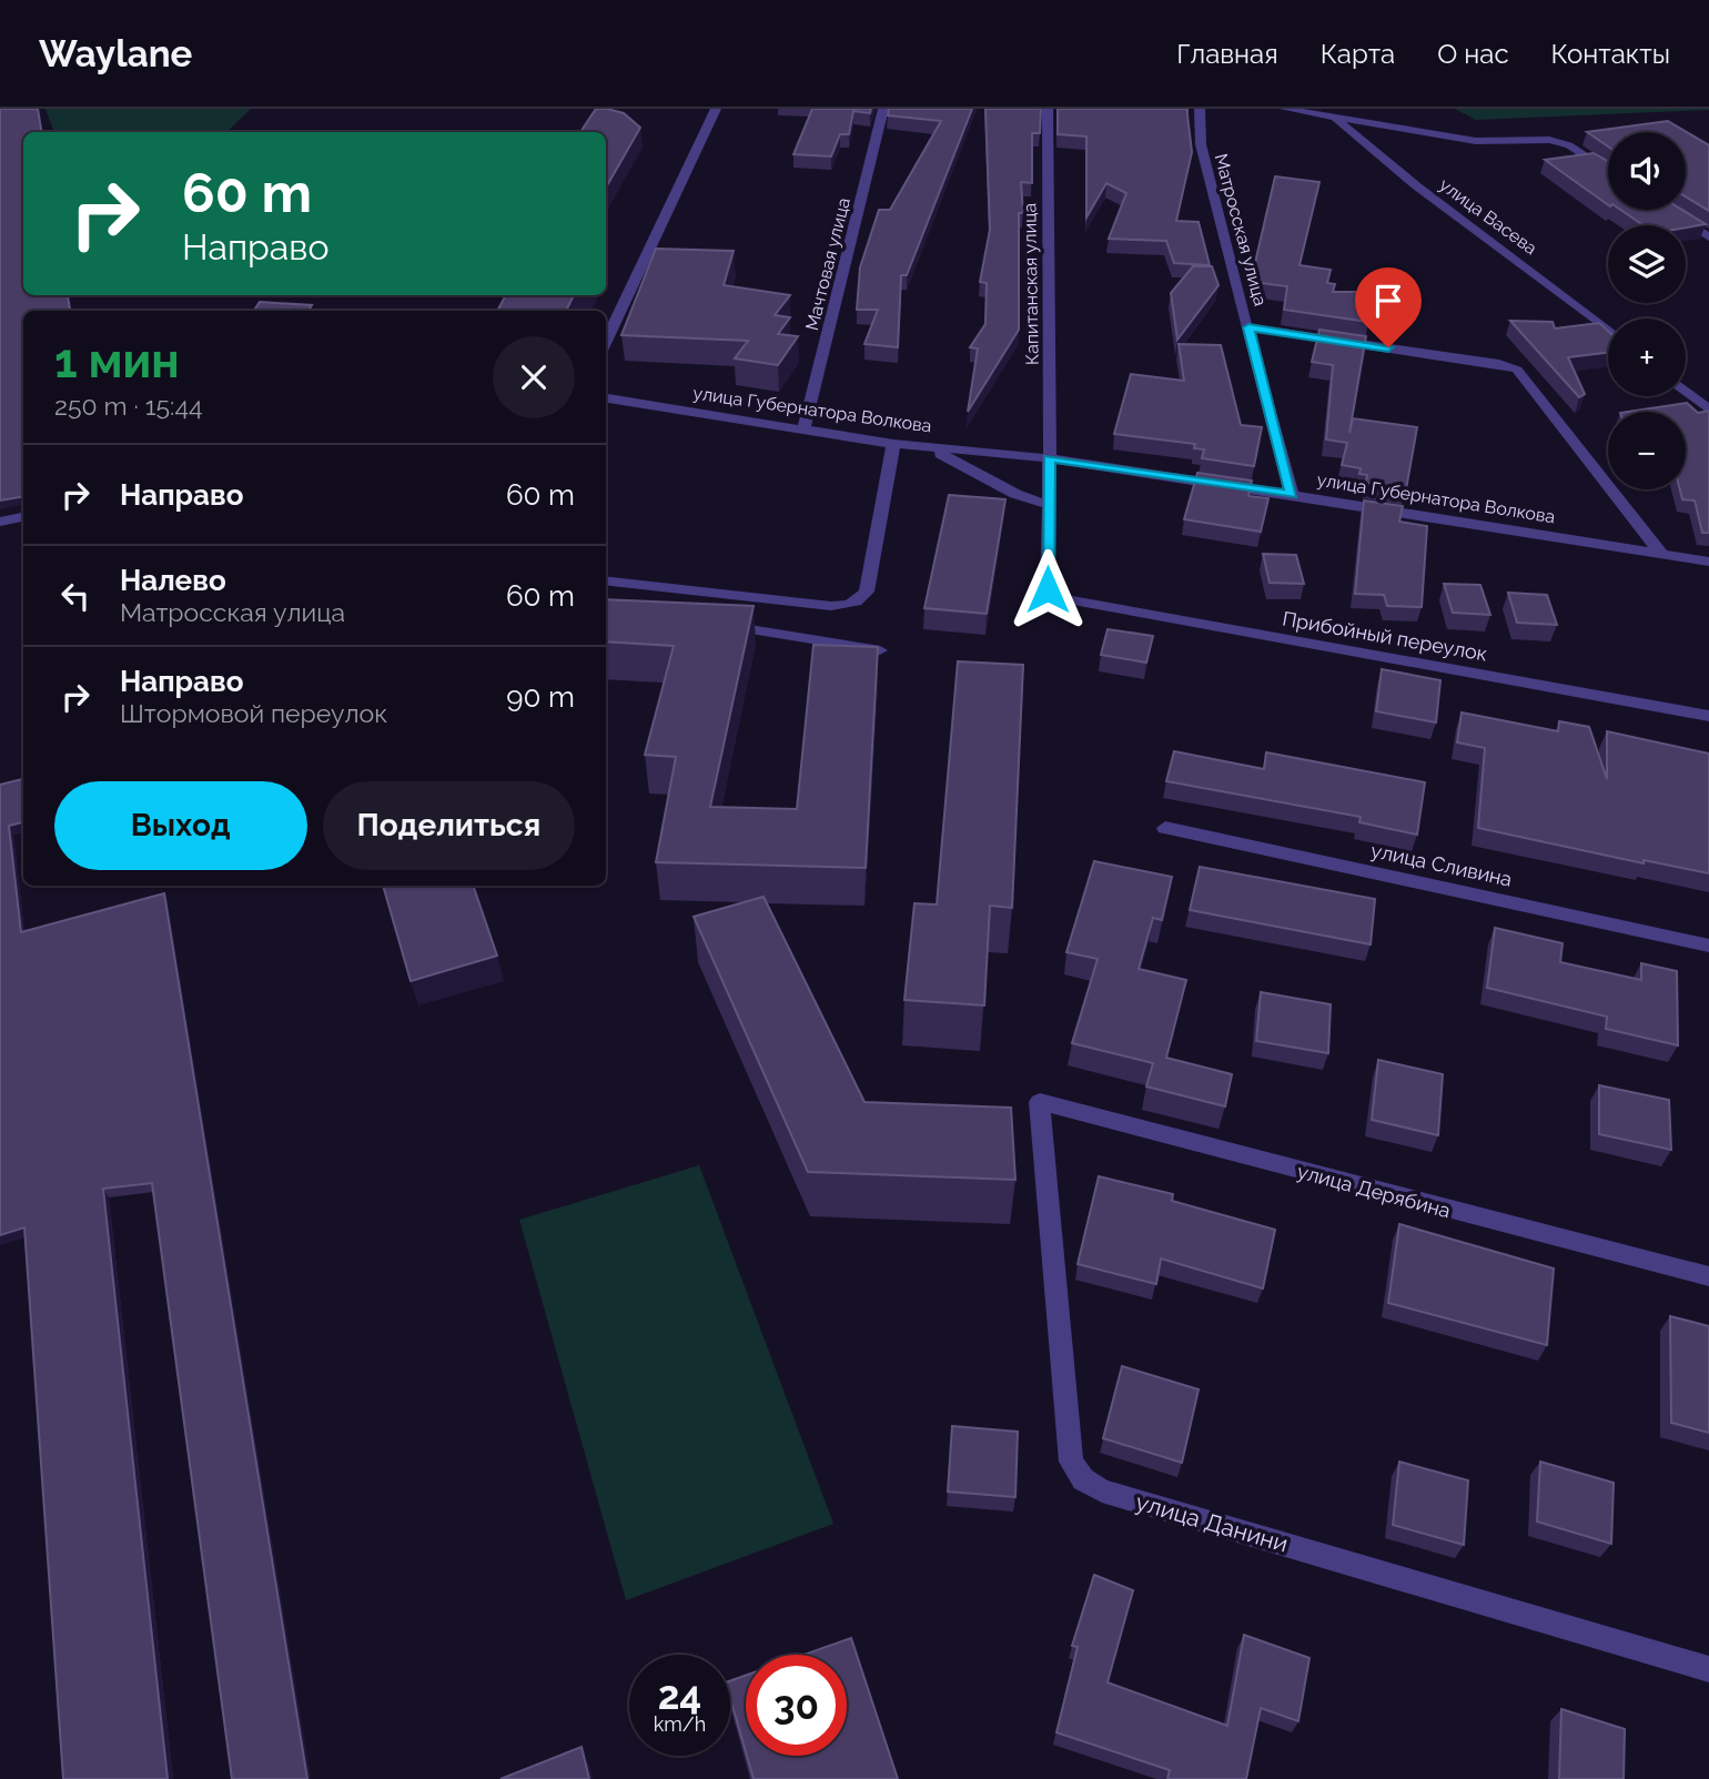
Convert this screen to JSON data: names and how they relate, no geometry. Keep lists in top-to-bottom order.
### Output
{
  "streets": {
    "street": [
      "улица Васева",
      "Матросская улица",
      "Мачтовая улица",
      "Капитанская улица",
      "улица Губернатора Волкова",
      "Прибойный переулок",
      "улица Сливина",
      "улица Дерябина",
      "улица Данини"
    ]
  },
  "crossings": [
    ["Матросская улица", "улица Губернатора Волкова"],
    ["Мачтовая улица", "улица Губернатора Волкова"],
    ["Капитанская улица", "улица Губернатора Волкова"],
    ["Капитанская улица", "Прибойный переулок"],
    ["улица Дерябина", "улица Данини"]
  ],
  "page": {
    "header": "Waylane",
    "nav": [
      "Главная",
      "Карта",
      "О нас",
      "Контакты"
    ],
    "map_buttons": ["+", "−"],
    "turn": ["60 m", "Направо"],
    "heading": ["1 мин", "250 m · 15:44"],
    "list": [
      {
        "name": "Направо",
        "value": "60 m"
      },
      {
        "name": "Налево",
        "note": "Матросская улица",
        "value": "60 m"
      },
      {
        "name": "Направо",
        "note": "Штормовой переулок",
        "value": "90 m"
      }
    ],
    "buttons": ["Выход", "Поделиться"],
    "speed": "24 km/h",
    "limit": "30"
  }
}
